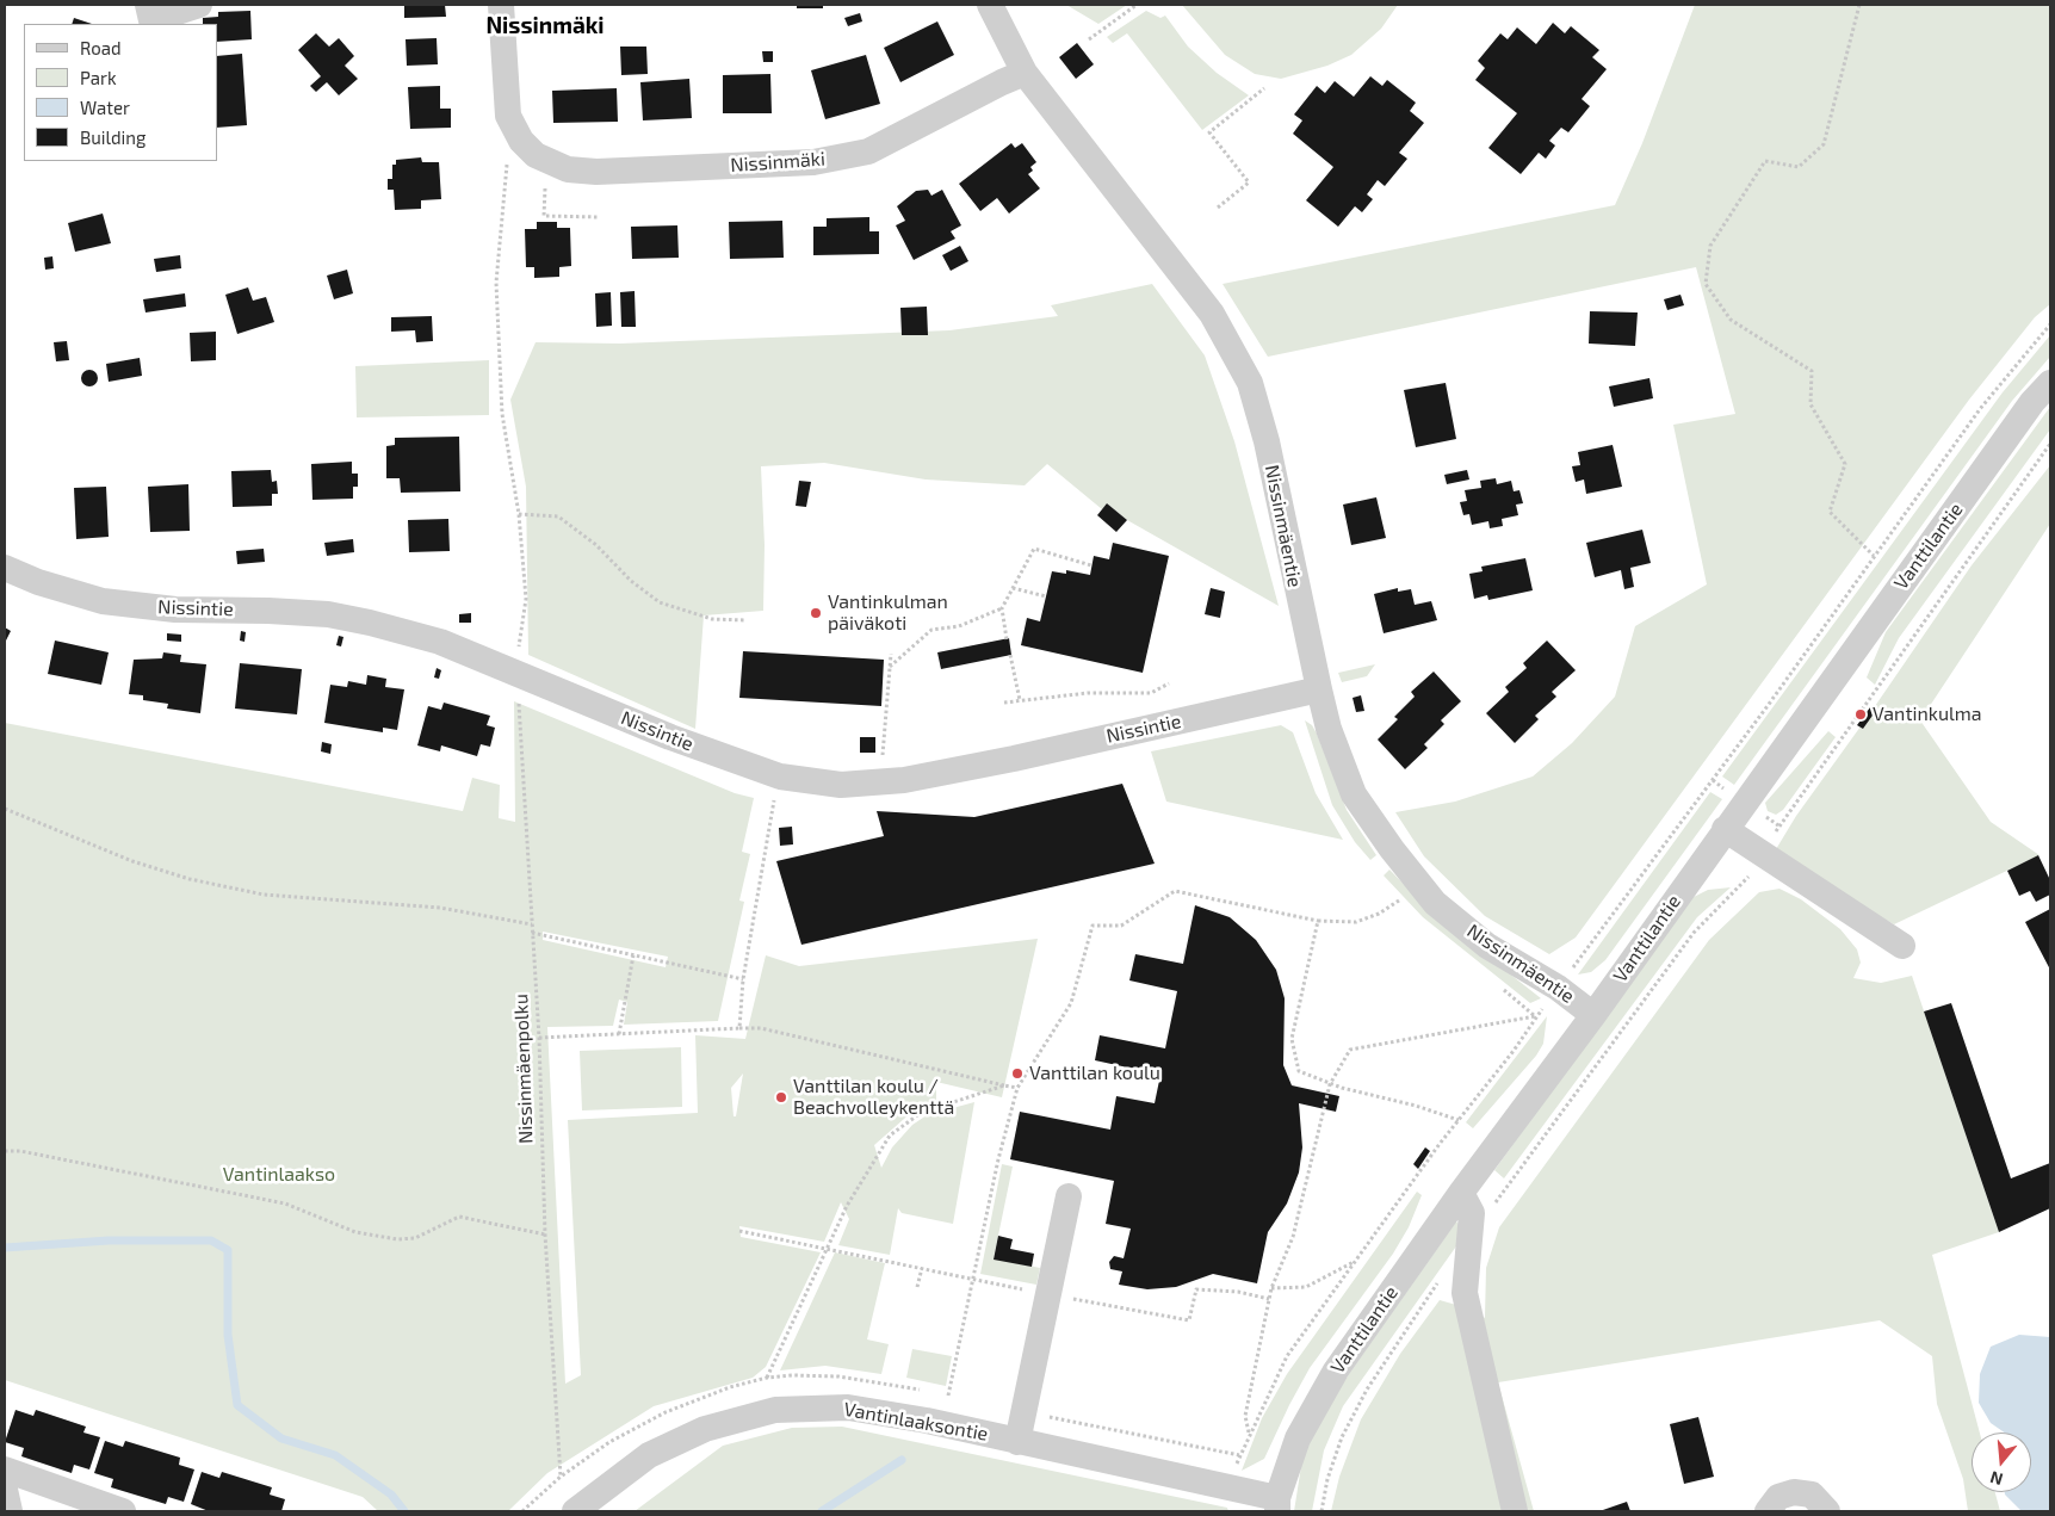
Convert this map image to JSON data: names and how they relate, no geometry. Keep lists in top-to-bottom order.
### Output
{
  "streets": {
    "street": [
      "Nissinmäki",
      "Nissinmäentie",
      "Vanttilantie",
      "Nissintie",
      "Vantinlaaksontie"
    ],
    "path": ["Nissinmäenpolku"]
  },
  "crossings": [
    ["Nissinmäki", "Nissinmäentie"],
    ["Nissinmäentie", "Vanttilantie"],
    ["Nissinmäentie", "Nissintie"],
    ["Vanttilantie", "Vantinlaaksontie"],
    ["Nissintie", "Nissinmäenpolku"]
  ],
  "districts": ["Nissinmäki"],
  "parks": ["Vantinlaakso"],
  "places": [
    "Vantinkulman päiväkoti",
    "Vantinkulma",
    "Vanttilan koulu",
    "Vanttilan koulu / Beachvolleykenttä"
  ],
  "legend": [
    "Road",
    "Park",
    "Water",
    "Building"
  ],
  "north": "bottom"
}
